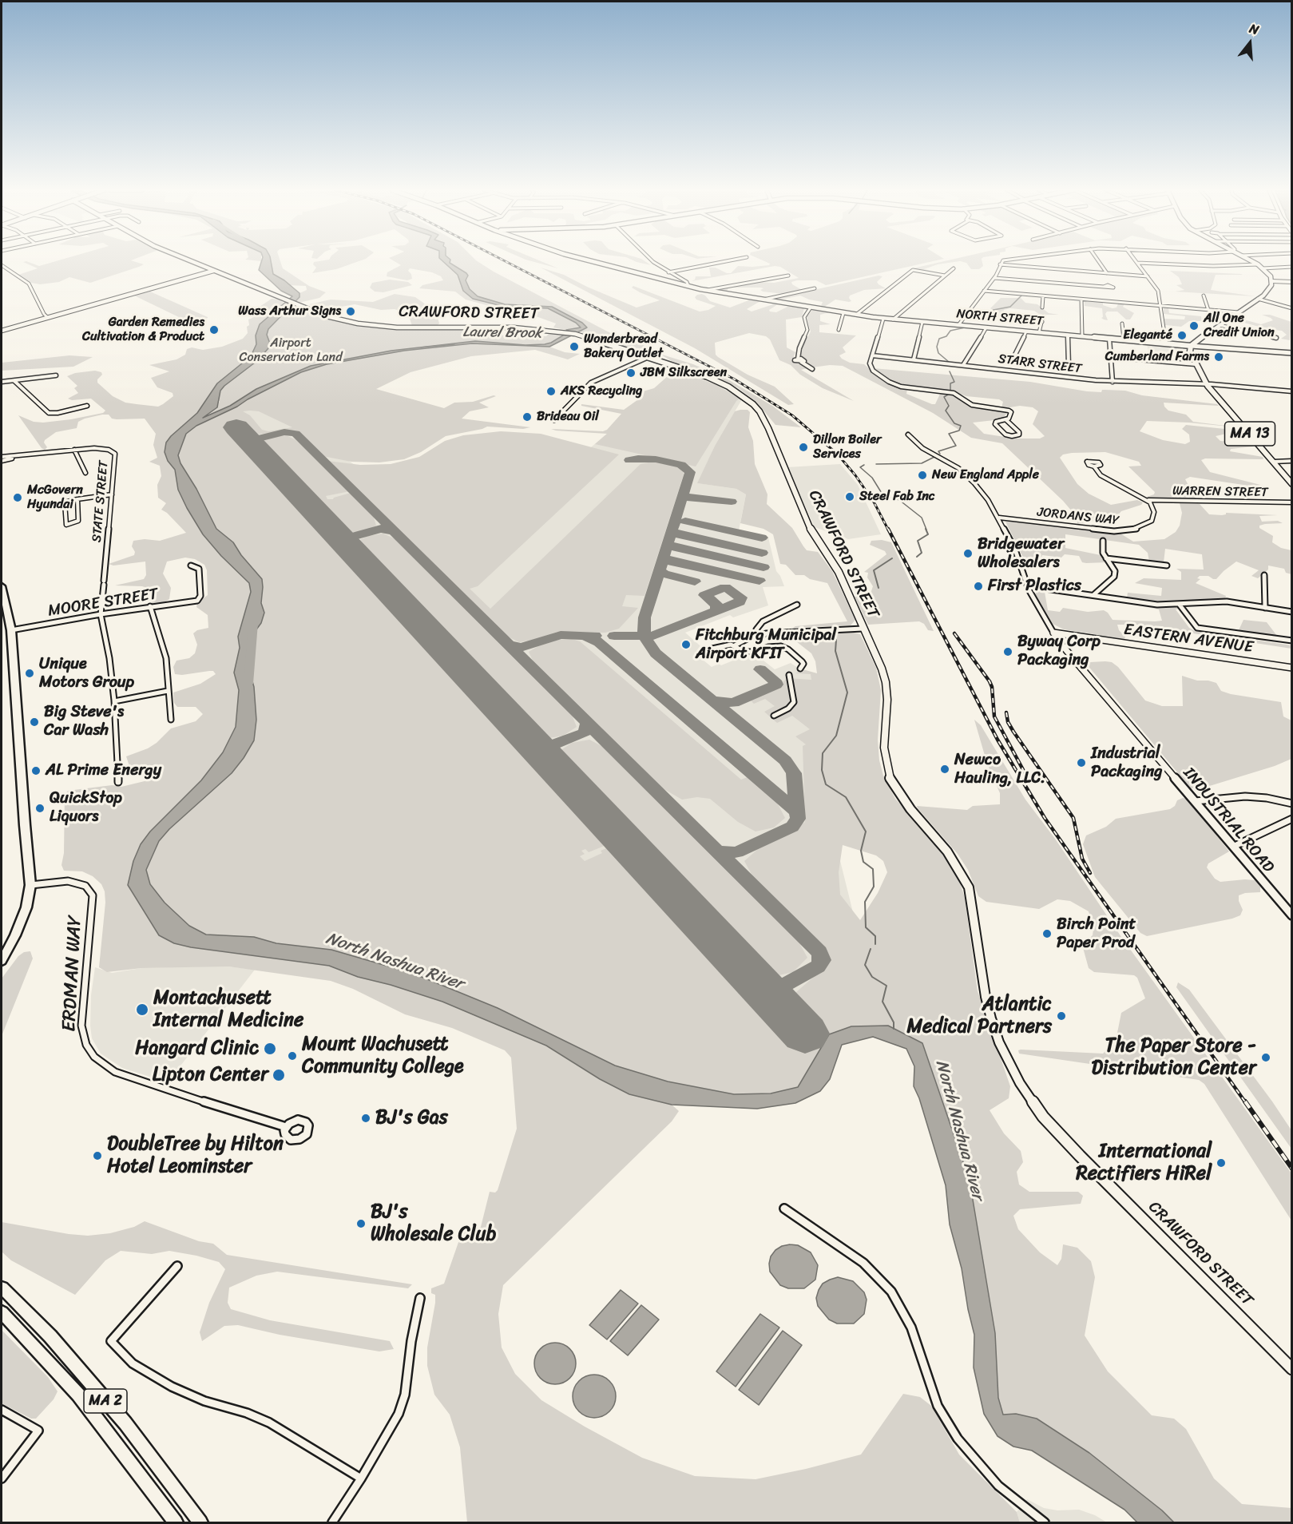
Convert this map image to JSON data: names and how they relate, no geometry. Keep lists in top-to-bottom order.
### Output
{
  "streets": {
    "highway": ["MA 2"],
    "main road": ["CRAWFORD STREET", "NORTH STREET", "MA 13"],
    "street": [
      "STARR STREET",
      "WARREN STREET",
      "STATE STREET",
      "JORDANS WAY",
      "MOORE STREET",
      "EASTERN AVENUE",
      "INDUSTRIAL ROAD",
      "ERDMAN WAY"
    ]
  },
  "crossings": [
    ["NORTH STREET", "MA 13"],
    ["STARR STREET", "MA 13"],
    ["WARREN STREET", "JORDANS WAY"],
    ["STATE STREET", "MOORE STREET"],
    ["JORDANS WAY", "INDUSTRIAL ROAD"],
    ["EASTERN AVENUE", "INDUSTRIAL ROAD"]
  ],
  "water": ["Laurel Brook", "North Nashua River"],
  "parks": ["Airport Conservation Land"],
  "places": [
    "Wass Arthur Signs",
    "All One Credit Union",
    "Garden Remedies Cultivation & Product",
    "Eleganté",
    "Wonderbread Bakery Outlet",
    "Cumberland Farms",
    "JBM Silkscreen",
    "AKS Recycling",
    "Brideau Oil",
    "Dillon Boiler Services",
    "New England Apple",
    "Steel Fab Inc",
    "McGovern Hyundai",
    "Bridgewater Wholesalers",
    "First Plastics",
    "Fitchburg Municipal Airport KFIT",
    "Byway Corp Packaging",
    "Unique Motors Group",
    "Big Steve's Car Wash",
    "Industrial Packaging",
    "Newco Hauling, LLC.",
    "AL Prime Energy",
    "QuickStop Liquors",
    "Birch Point Paper Prod",
    "Montachusett Internal Medicine",
    "Atlantic Medical Partners",
    "Hangard Clinic",
    "Mount Wachusett Community College",
    "The Paper Store - Distribution Center",
    "Lipton Center",
    "BJ's Gas",
    "DoubleTree by Hilton Hotel Leominster",
    "International Rectifiers HiRel",
    "BJ's Wholesale Club"
  ],
  "north": "top"
}
